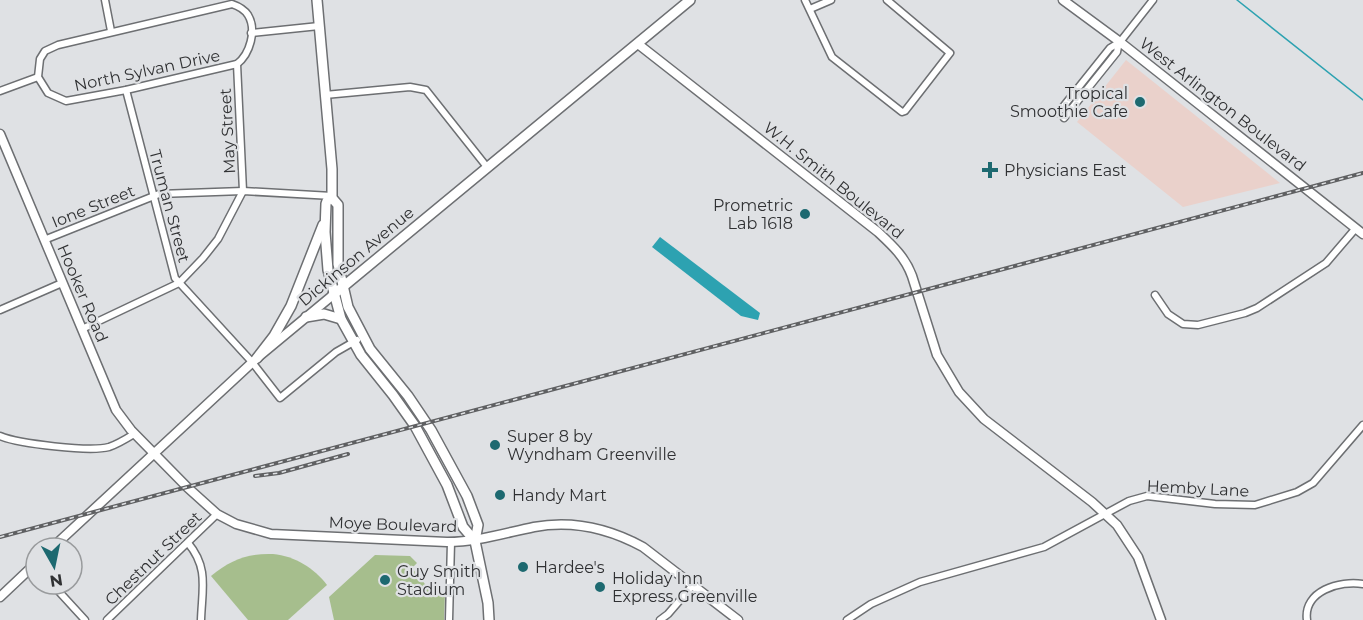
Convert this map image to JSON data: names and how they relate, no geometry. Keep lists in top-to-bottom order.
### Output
{
  "streets": {
    "main road": [
      "West Arlington Boulevard",
      "W.H. Smith Boulevard",
      "Dickinson Avenue",
      "Hooker Road",
      "Moye Boulevard"
    ],
    "street": [
      "North Sylvan Drive",
      "May Street",
      "Ione Street",
      "Truman Street",
      "Hemby Lane",
      "Chestnut Street"
    ]
  },
  "crossings": [
    ["North Sylvan Drive", "May Street"],
    ["North Sylvan Drive", "Truman Street"],
    ["May Street", "Ione Street"],
    ["May Street", "Truman Street"],
    ["May Street", "Hooker Road"],
    ["W.H. Smith Boulevard", "Dickinson Avenue"],
    ["W.H. Smith Boulevard", "Hemby Lane"],
    ["Ione Street", "Truman Street"],
    ["Ione Street", "Hooker Road"],
    ["Truman Street", "Dickinson Avenue"],
    ["Dickinson Avenue", "Hooker Road"],
    ["Dickinson Avenue", "Moye Boulevard"],
    ["Hooker Road", "Moye Boulevard"],
    ["Moye Boulevard", "Chestnut Street"]
  ],
  "places": {
    "other": [
      "Tropical Smoothie Cafe",
      "Prometric Lab 1618",
      "Super 8 by Wyndham Greenville",
      "Handy Mart",
      "Hardee's",
      "Guy Smith Stadium",
      "Holiday Inn Express Greenville"
    ],
    "health": ["Physicians East"]
  },
  "north": "bottom"
}
